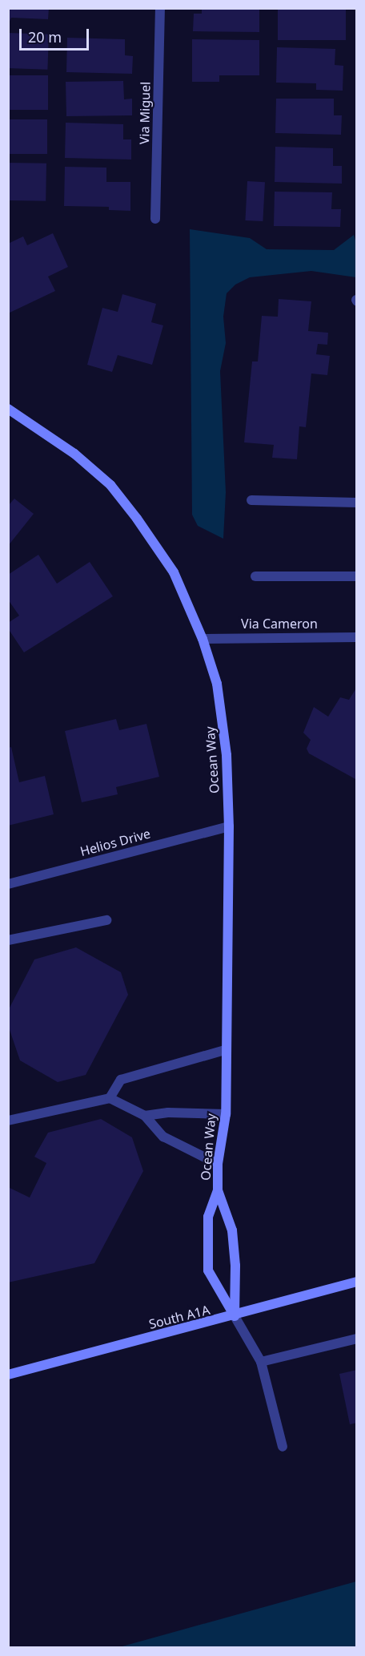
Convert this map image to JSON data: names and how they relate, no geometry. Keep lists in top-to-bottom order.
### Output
{
  "streets": {
    "street": [
      "Via Miguel",
      "Via Cameron",
      "Ocean Way",
      "Helios Drive",
      "South A1A"
    ]
  },
  "crossings": [
    ["Via Cameron", "Ocean Way"],
    ["Ocean Way", "Helios Drive"],
    ["Ocean Way", "South A1A"]
  ],
  "scale_bar": "20 m"
}
